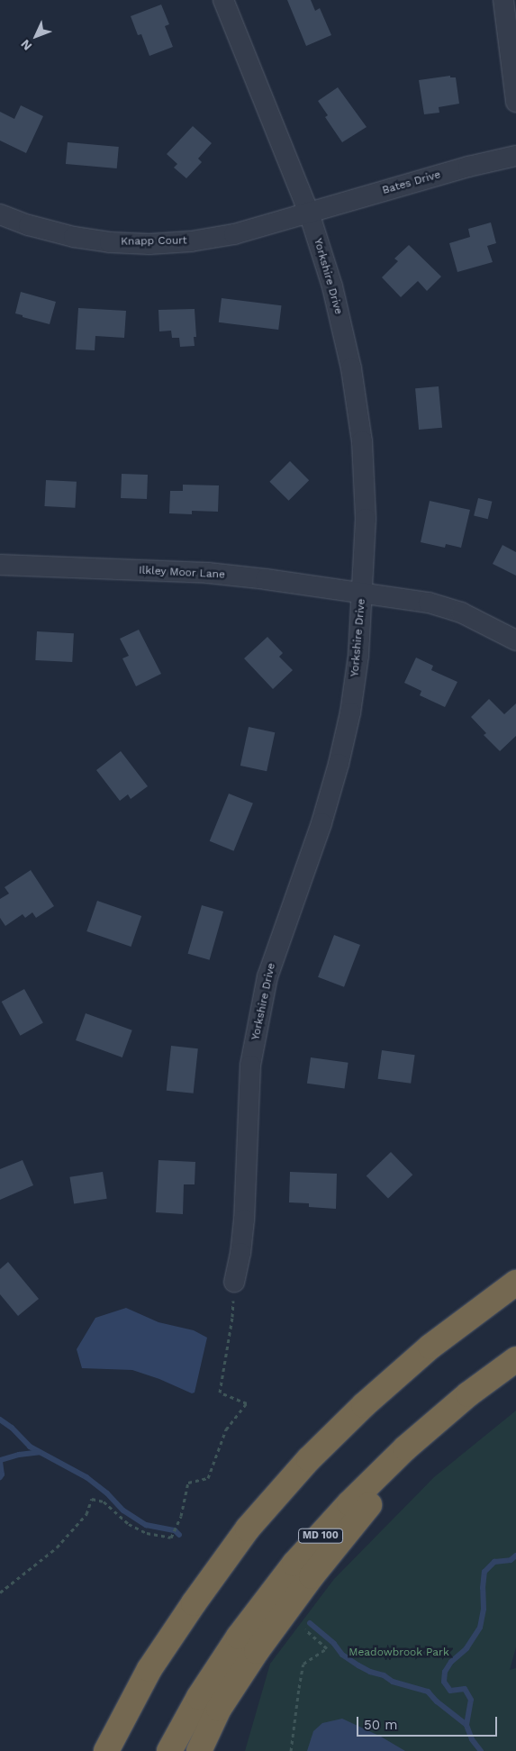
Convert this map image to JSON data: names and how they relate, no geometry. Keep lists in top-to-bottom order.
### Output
{
  "streets": {
    "highway": ["MD 100"],
    "street": [
      "Bates Drive",
      "Knapp Court",
      "Yorkshire Drive",
      "Ilkley Moor Lane"
    ]
  },
  "crossings": [
    ["Bates Drive", "Knapp Court"],
    ["Bates Drive", "Yorkshire Drive"],
    ["Knapp Court", "Yorkshire Drive"],
    ["Yorkshire Drive", "Ilkley Moor Lane"]
  ],
  "parks": ["Meadowbrook Park"],
  "scale_bar": "50 m",
  "north": "bottom left"
}
